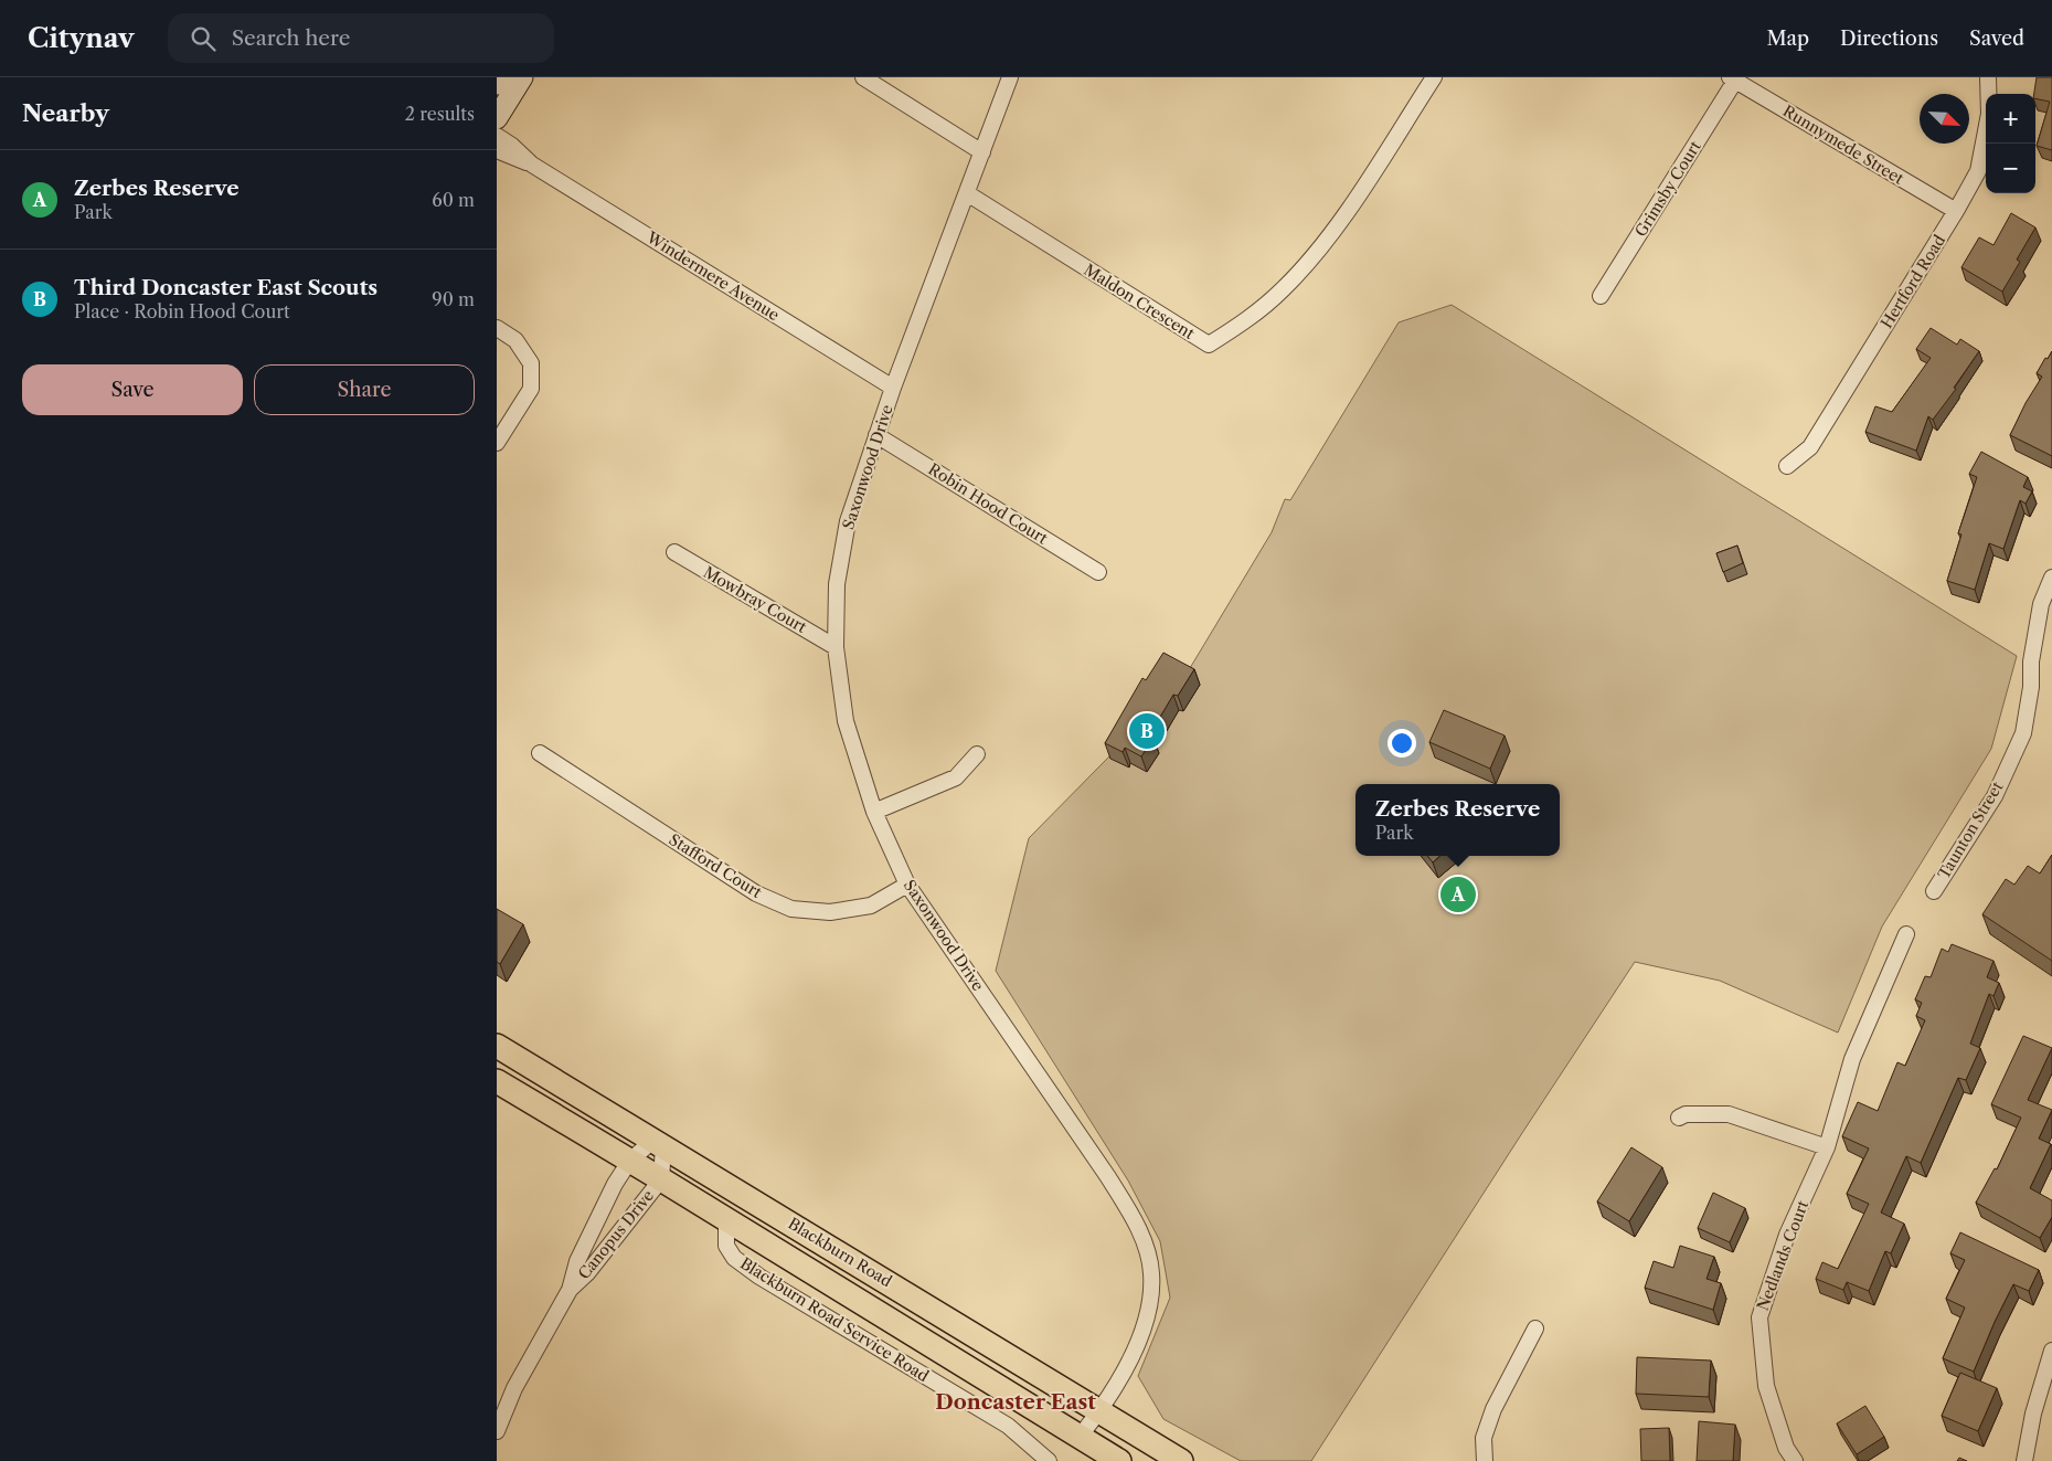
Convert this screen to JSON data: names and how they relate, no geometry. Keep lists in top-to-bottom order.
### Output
{
  "streets": {
    "main road": ["Blackburn Road"],
    "street": [
      "Runnymede Street",
      "Grimsby Court",
      "Windermere Avenue",
      "Hertford Road",
      "Maldon Crescent",
      "Saxonwood Drive",
      "Robin Hood Court",
      "Mowbray Court",
      "Taunton Street",
      "Stafford Court",
      "Canopus Drive",
      "Nedlands Court",
      "Blackburn Road Service Road"
    ]
  },
  "crossings": [
    ["Runnymede Street", "Grimsby Court"],
    ["Runnymede Street", "Hertford Road"],
    ["Windermere Avenue", "Saxonwood Drive"],
    ["Maldon Crescent", "Saxonwood Drive"],
    ["Saxonwood Drive", "Robin Hood Court"],
    ["Saxonwood Drive", "Mowbray Court"],
    ["Saxonwood Drive", "Stafford Court"],
    ["Saxonwood Drive", "Blackburn Road"],
    ["Canopus Drive", "Blackburn Road"],
    ["Blackburn Road", "Blackburn Road Service Road"]
  ],
  "districts": ["Doncaster East"],
  "north": "bottom right",
  "page": {
    "header": "Citynav",
    "search": "Search here",
    "nav": ["Map", "Directions", "Saved"],
    "heading": ["Nearby", "2 results"],
    "map_buttons": ["+", "−"],
    "list": [
      {
        "mark": "A",
        "name": "Zerbes Reserve",
        "note": "Park",
        "value": "60 m"
      },
      {
        "mark": "B",
        "name": "Third Doncaster East Scouts",
        "note": "Place · Robin Hood Court",
        "value": "90 m"
      }
    ],
    "buttons": ["Save", "Share"],
    "pins": ["B", "A"],
    "popup": ["Zerbes Reserve", "Park"]
  }
}
